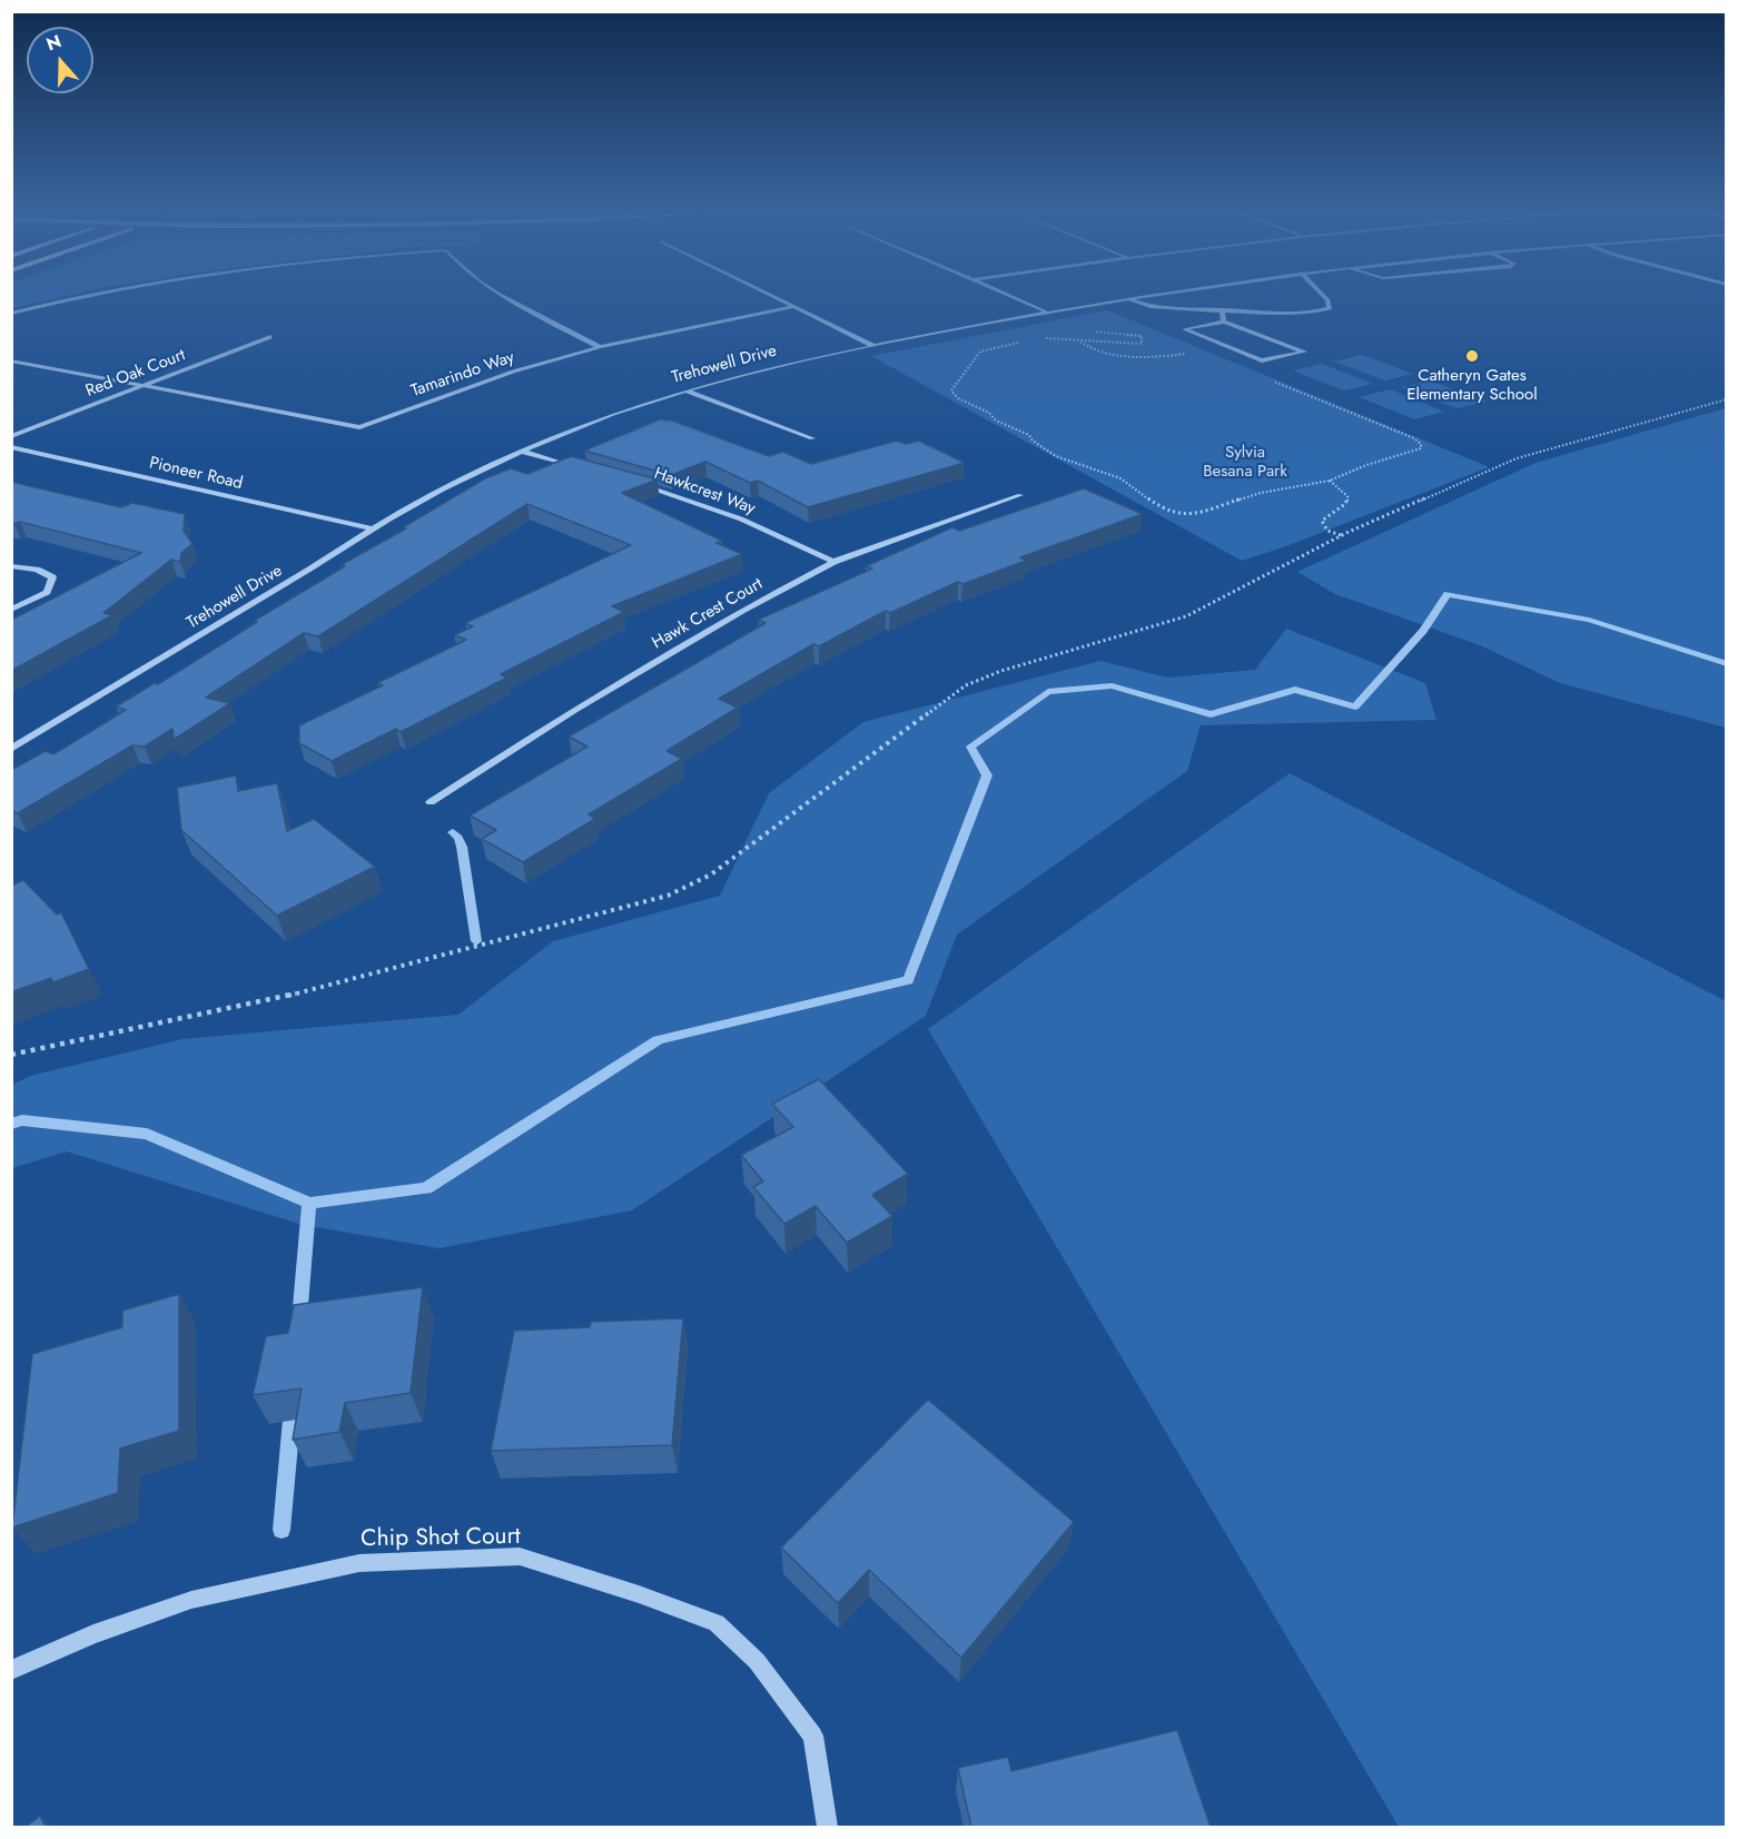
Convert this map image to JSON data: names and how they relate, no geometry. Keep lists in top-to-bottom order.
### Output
{
  "streets": {
    "street": [
      "Trehowell Drive",
      "Red Oak Court",
      "Tamarindo Way",
      "Pioneer Road",
      "Hawkcrest Way",
      "Hawk Crest Court",
      "Chip Shot Court"
    ]
  },
  "crossings": [
    ["Trehowell Drive", "Pioneer Road"],
    ["Red Oak Court", "Tamarindo Way"],
    ["Hawkcrest Way", "Hawk Crest Court"]
  ],
  "parks": ["Sylvia Besana Park"],
  "places": ["Catheryn Gates Elementary School"],
  "north": "top"
}
